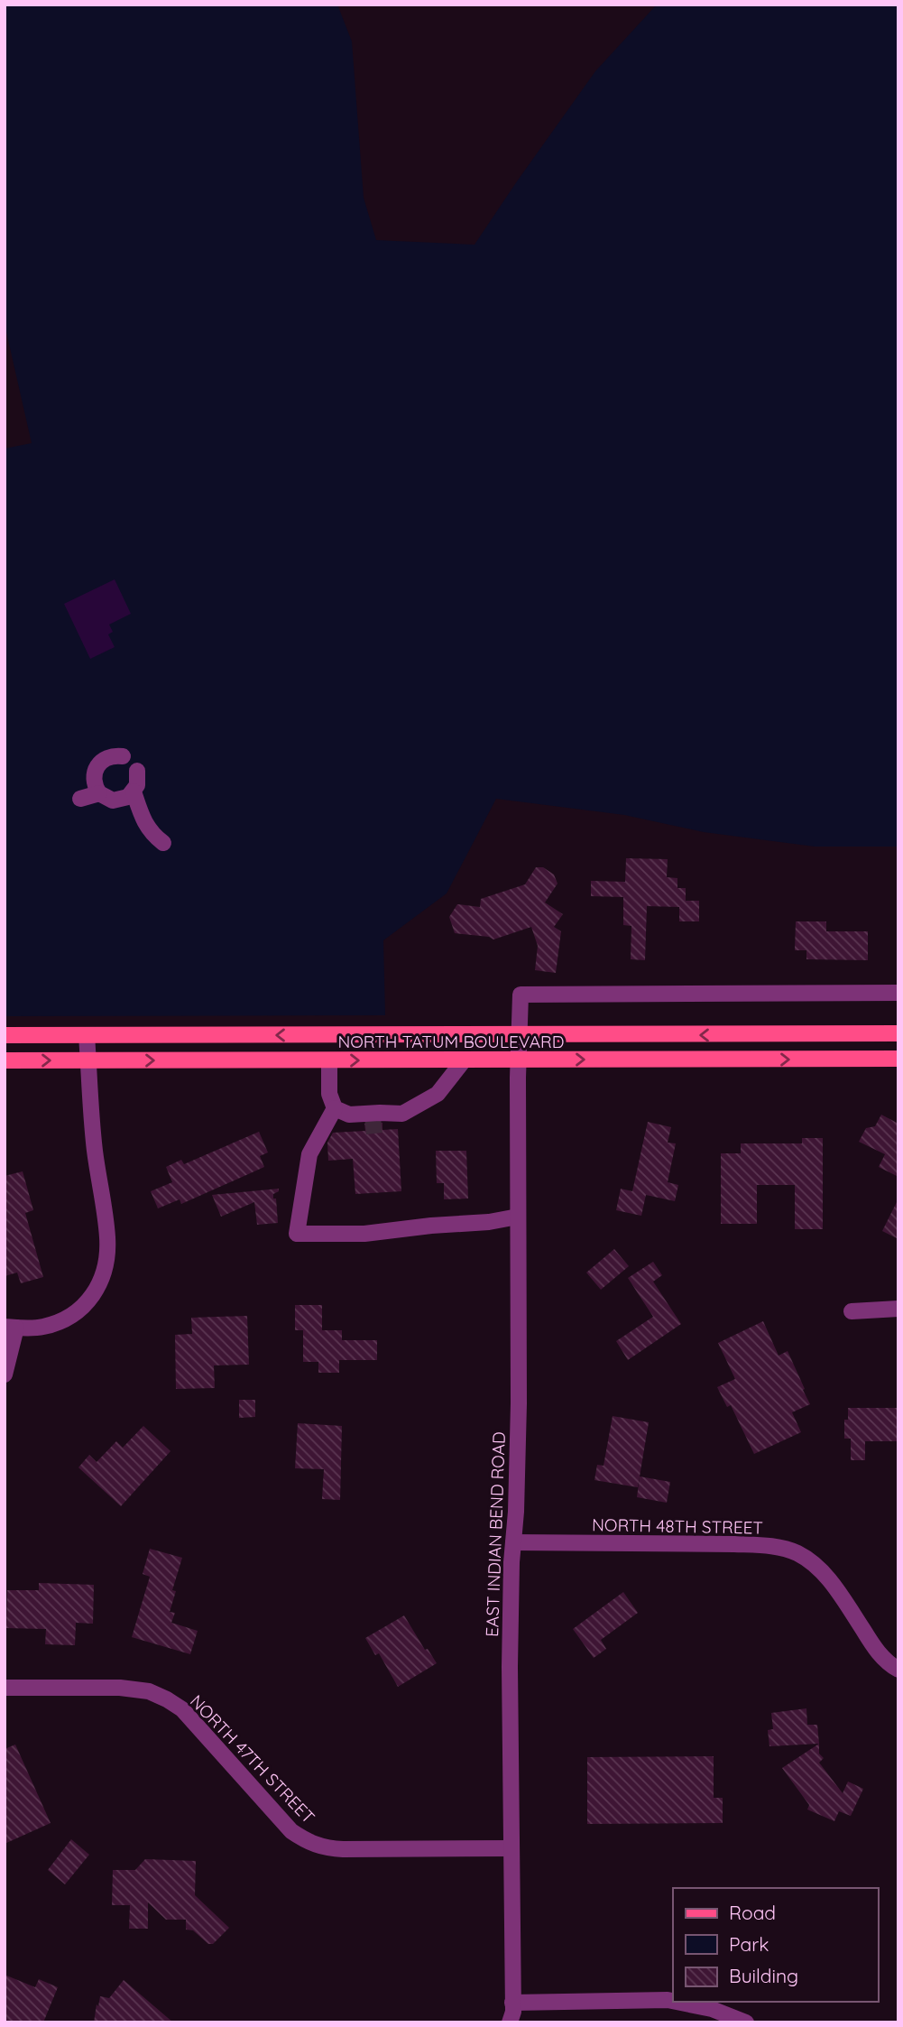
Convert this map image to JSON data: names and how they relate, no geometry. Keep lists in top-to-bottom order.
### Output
{
  "streets": {
    "main road": ["NORTH TATUM BOULEVARD"],
    "street": ["NORTH 48TH STREET", "EAST INDIAN BEND ROAD", "NORTH 47TH STREET"]
  },
  "crossings": [
    ["NORTH TATUM BOULEVARD", "EAST INDIAN BEND ROAD"],
    ["NORTH 48TH STREET", "EAST INDIAN BEND ROAD"],
    ["EAST INDIAN BEND ROAD", "NORTH 47TH STREET"]
  ],
  "legend": ["Road", "Park", "Building"]
}
